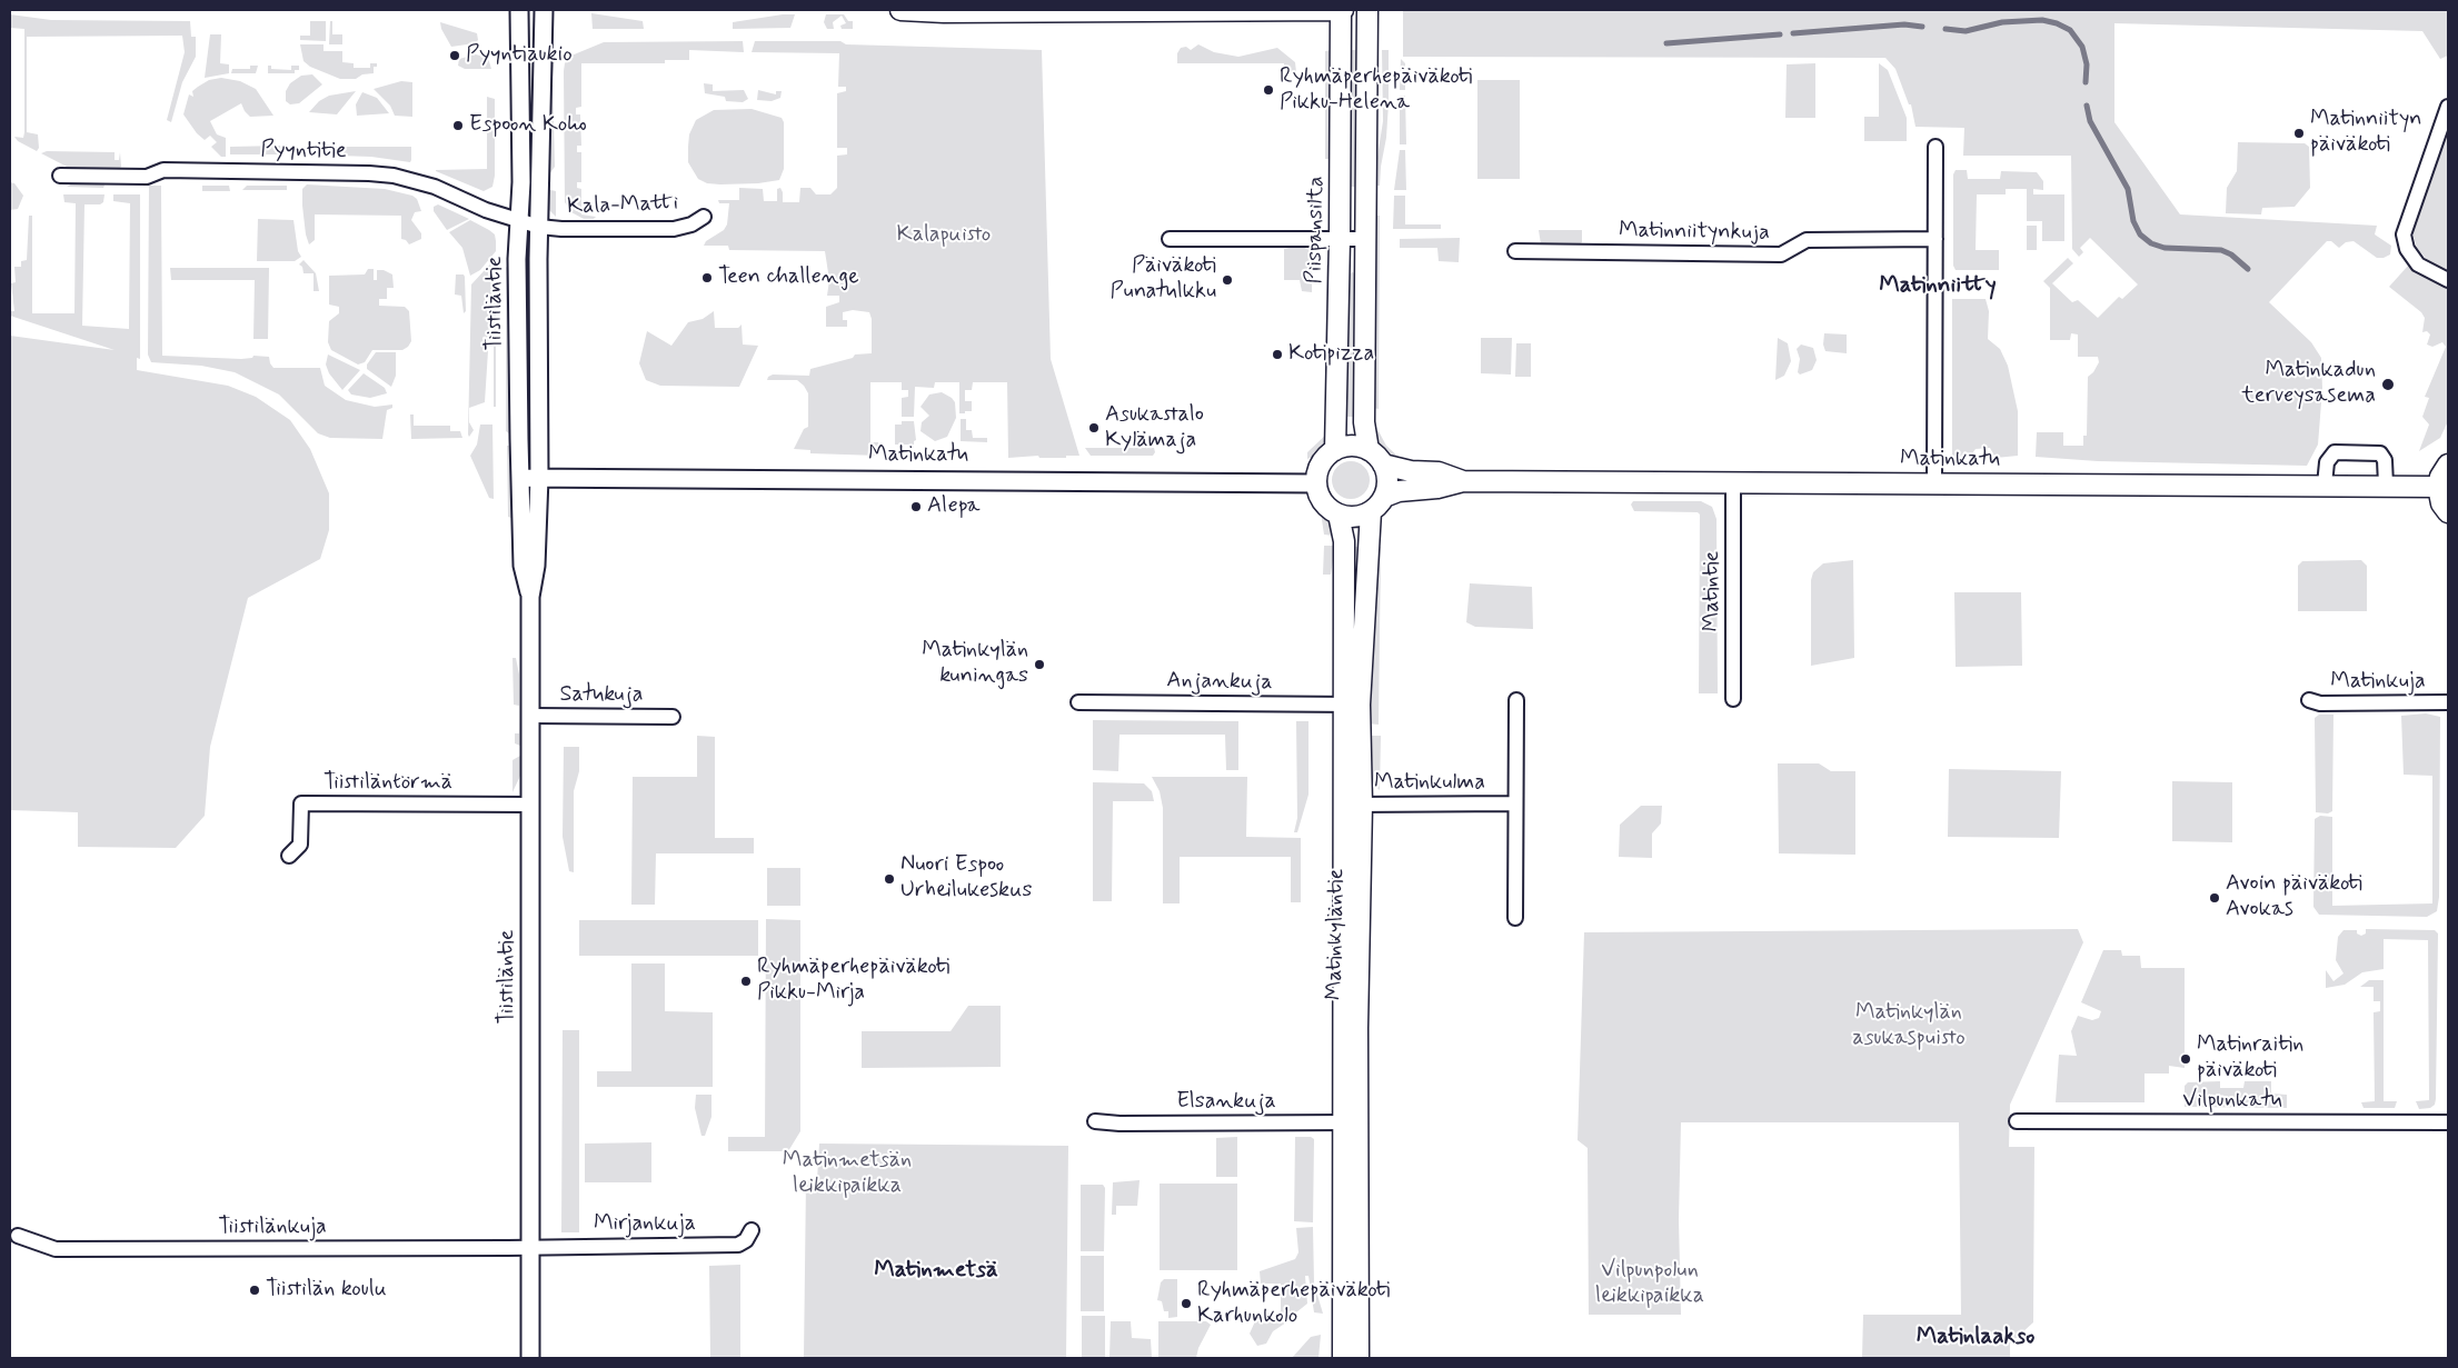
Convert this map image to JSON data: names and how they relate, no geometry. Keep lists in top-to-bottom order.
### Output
{
  "streets": {
    "main road": ["Piispansilta", "Matinkatu", "Matinkyläntie"],
    "street": [
      "Pyyntitie",
      "Kala-Matti",
      "Matinniitynkuja",
      "Tiistiläntie",
      "Matintie",
      "Anjankuja",
      "Matinkuja",
      "Satukuja",
      "Tiistiläntörmä",
      "Matinkulma",
      "Vilpunkatu",
      "Elsankuja",
      "Mirjankuja",
      "Tiistilänkuja"
    ]
  },
  "crossings": [
    ["Pyyntitie", "Kala-Matti"],
    ["Pyyntitie", "Tiistiläntie"],
    ["Kala-Matti", "Tiistiläntie"],
    ["Piispansilta", "Matinkatu"],
    ["Piispansilta", "Matinkyläntie"],
    ["Tiistiläntie", "Matinkatu"],
    ["Tiistiläntie", "Satukuja"],
    ["Tiistiläntie", "Tiistiläntörmä"],
    ["Tiistiläntie", "Mirjankuja"],
    ["Tiistiläntie", "Tiistilänkuja"],
    ["Matinkatu", "Matintie"],
    ["Matinkatu", "Matinkyläntie"],
    ["Anjankuja", "Matinkyläntie"],
    ["Matinkulma", "Matinkyläntie"],
    ["Matinkyläntie", "Elsankuja"],
    ["Mirjankuja", "Tiistilänkuja"]
  ],
  "districts": ["Matinniitty", "Matinmetsä", "Matinlaakso"],
  "parks": [
    "Kalapuisto",
    "Matinkylän asukaspuisto",
    "Matinmetsän leikkipaikka",
    "Vilpunpolun leikkipaikka"
  ],
  "places": [
    "Pyyntiaukio",
    "Ryhmäperhepäiväkoti Pikku-Helena",
    "Espoon Koho",
    "Matinniityn päiväkoti",
    "Teen challenge",
    "Päiväkoti Punatulkku",
    "Kotipizza",
    "Matinkadun terveysasema",
    "Asukastalo Kylämaja",
    "Alepa",
    "Matinkylän kuningas",
    "Nuori Espoo Urheilukeskus",
    "Avoin päiväkoti Avokas",
    "Ryhmäperhepäiväkoti Pikku-Mirja",
    "Matinraitin päiväkoti",
    "Tiistilän koulu",
    "Ryhmäperhepäiväkoti Karhunkolo"
  ]
}
